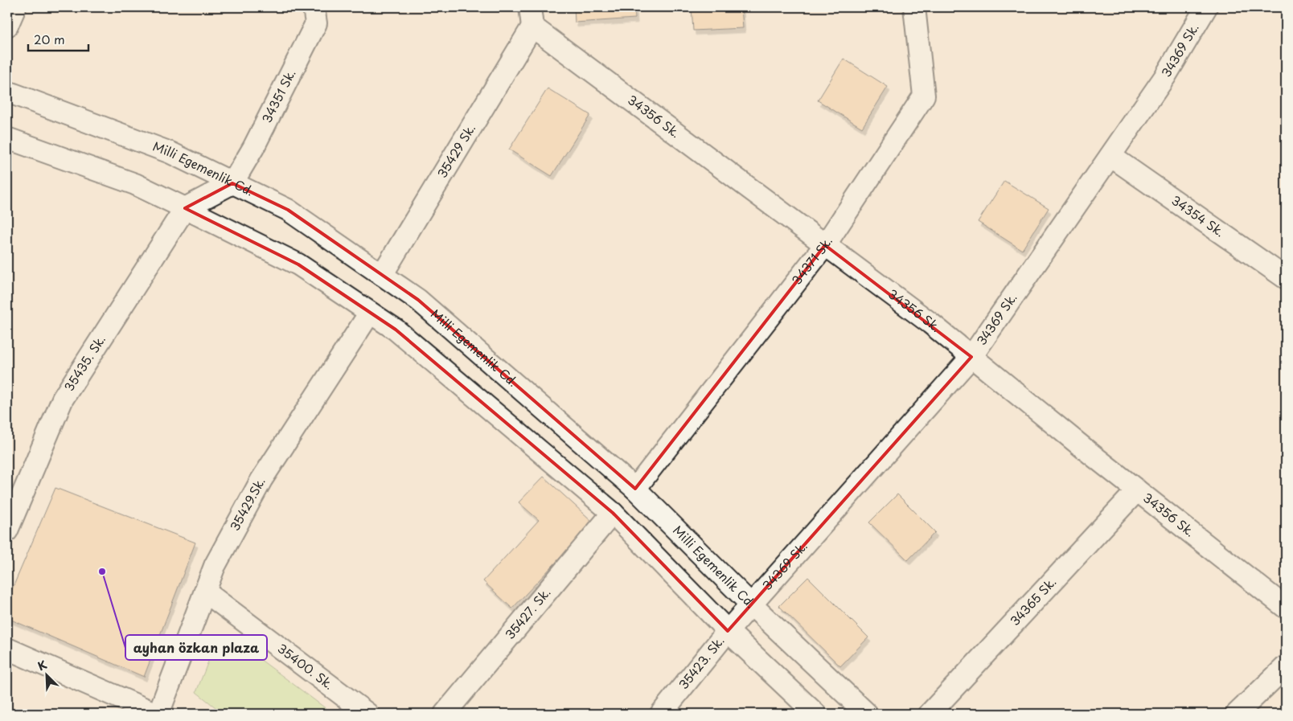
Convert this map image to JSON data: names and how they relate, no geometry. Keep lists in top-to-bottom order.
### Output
{
  "streets": {
    "street": [
      "34369 Sk.",
      "34351 Sk.",
      "34356 Sk.",
      "35429 Sk.",
      "Milli Egemenlik Cd.",
      "34354 Sk.",
      "34371 Sk.",
      "35435. Sk.",
      "35429.Sk.",
      "34365 Sk.",
      "35427. Sk.",
      "35423. Sk.",
      "35400. Sk."
    ]
  },
  "crossings": [
    ["34369 Sk.", "34356 Sk."],
    ["34369 Sk.", "Milli Egemenlik Cd."],
    ["34369 Sk.", "34354 Sk."],
    ["34369 Sk.", "35423. Sk."],
    ["34351 Sk.", "Milli Egemenlik Cd."],
    ["34356 Sk.", "35429 Sk."],
    ["34356 Sk.", "34371 Sk."],
    ["34356 Sk.", "34365 Sk."],
    ["35429 Sk.", "Milli Egemenlik Cd."],
    ["Milli Egemenlik Cd.", "34371 Sk."],
    ["35429.Sk.", "35400. Sk."]
  ],
  "places": ["ayhan özkan plaza"],
  "scale_bar": "20 m",
  "north": "top left"
}
